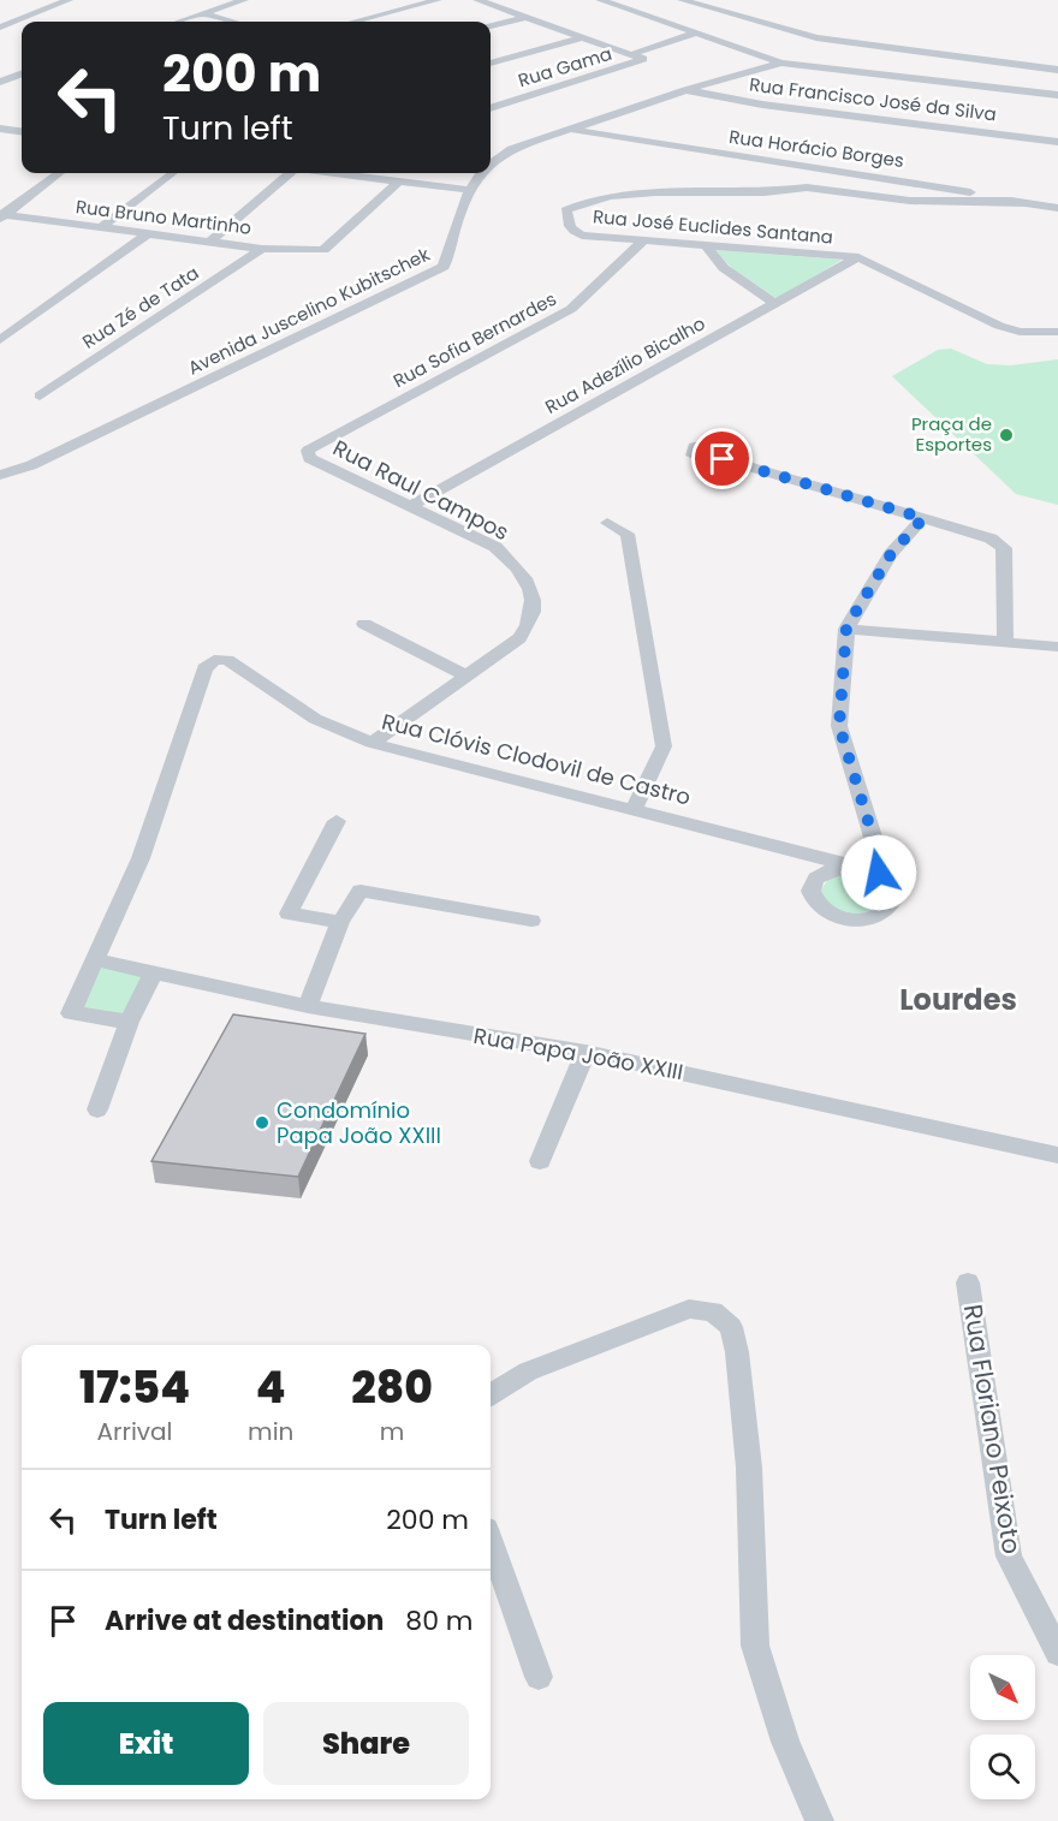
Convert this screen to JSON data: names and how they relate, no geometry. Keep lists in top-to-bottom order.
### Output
{
  "streets": {
    "street": [
      "Rua Gama",
      "Rua Francisco José da Silva",
      "Rua Horácio Borges",
      "Rua Bruno Martinho",
      "Rua José Euclides Santana",
      "Rua Zé de Tata",
      "Avenida Juscelino Kubitschek",
      "Rua Sofia Bernardes",
      "Rua Adezílio Bicalho",
      "Rua Raul Campos",
      "Rua Clóvis Clodovil de Castro",
      "Rua Papa João XXIII",
      "Rua Floriano Peixoto"
    ]
  },
  "crossings": [
    ["Rua Francisco José da Silva", "Avenida Juscelino Kubitschek"],
    ["Rua Horácio Borges", "Rua José Euclides Santana"],
    ["Rua Horácio Borges", "Avenida Juscelino Kubitschek"],
    ["Rua Bruno Martinho", "Rua Zé de Tata"],
    ["Rua José Euclides Santana", "Rua Sofia Bernardes"],
    ["Rua José Euclides Santana", "Rua Adezílio Bicalho"],
    ["Rua Sofia Bernardes", "Rua Raul Campos"],
    ["Rua Adezílio Bicalho", "Rua Raul Campos"],
    ["Rua Raul Campos", "Rua Clóvis Clodovil de Castro"],
    ["Rua Clóvis Clodovil de Castro", "Rua Papa João XXIII"]
  ],
  "districts": ["Lourdes"],
  "places": ["Praça de Esportes", "Condomínio Papa João XXIII"],
  "north": "bottom right",
  "page": {
    "turn": ["200 m", "Turn left"],
    "eta": [
      "17:54",
      "Arrival",
      "4",
      "min",
      "280",
      "m"
    ],
    "list": [
      {
        "name": "Turn left",
        "value": "200 m"
      },
      {
        "name": "Arrive at destination",
        "value": "80 m"
      }
    ],
    "buttons": ["Exit", "Share"]
  }
}
